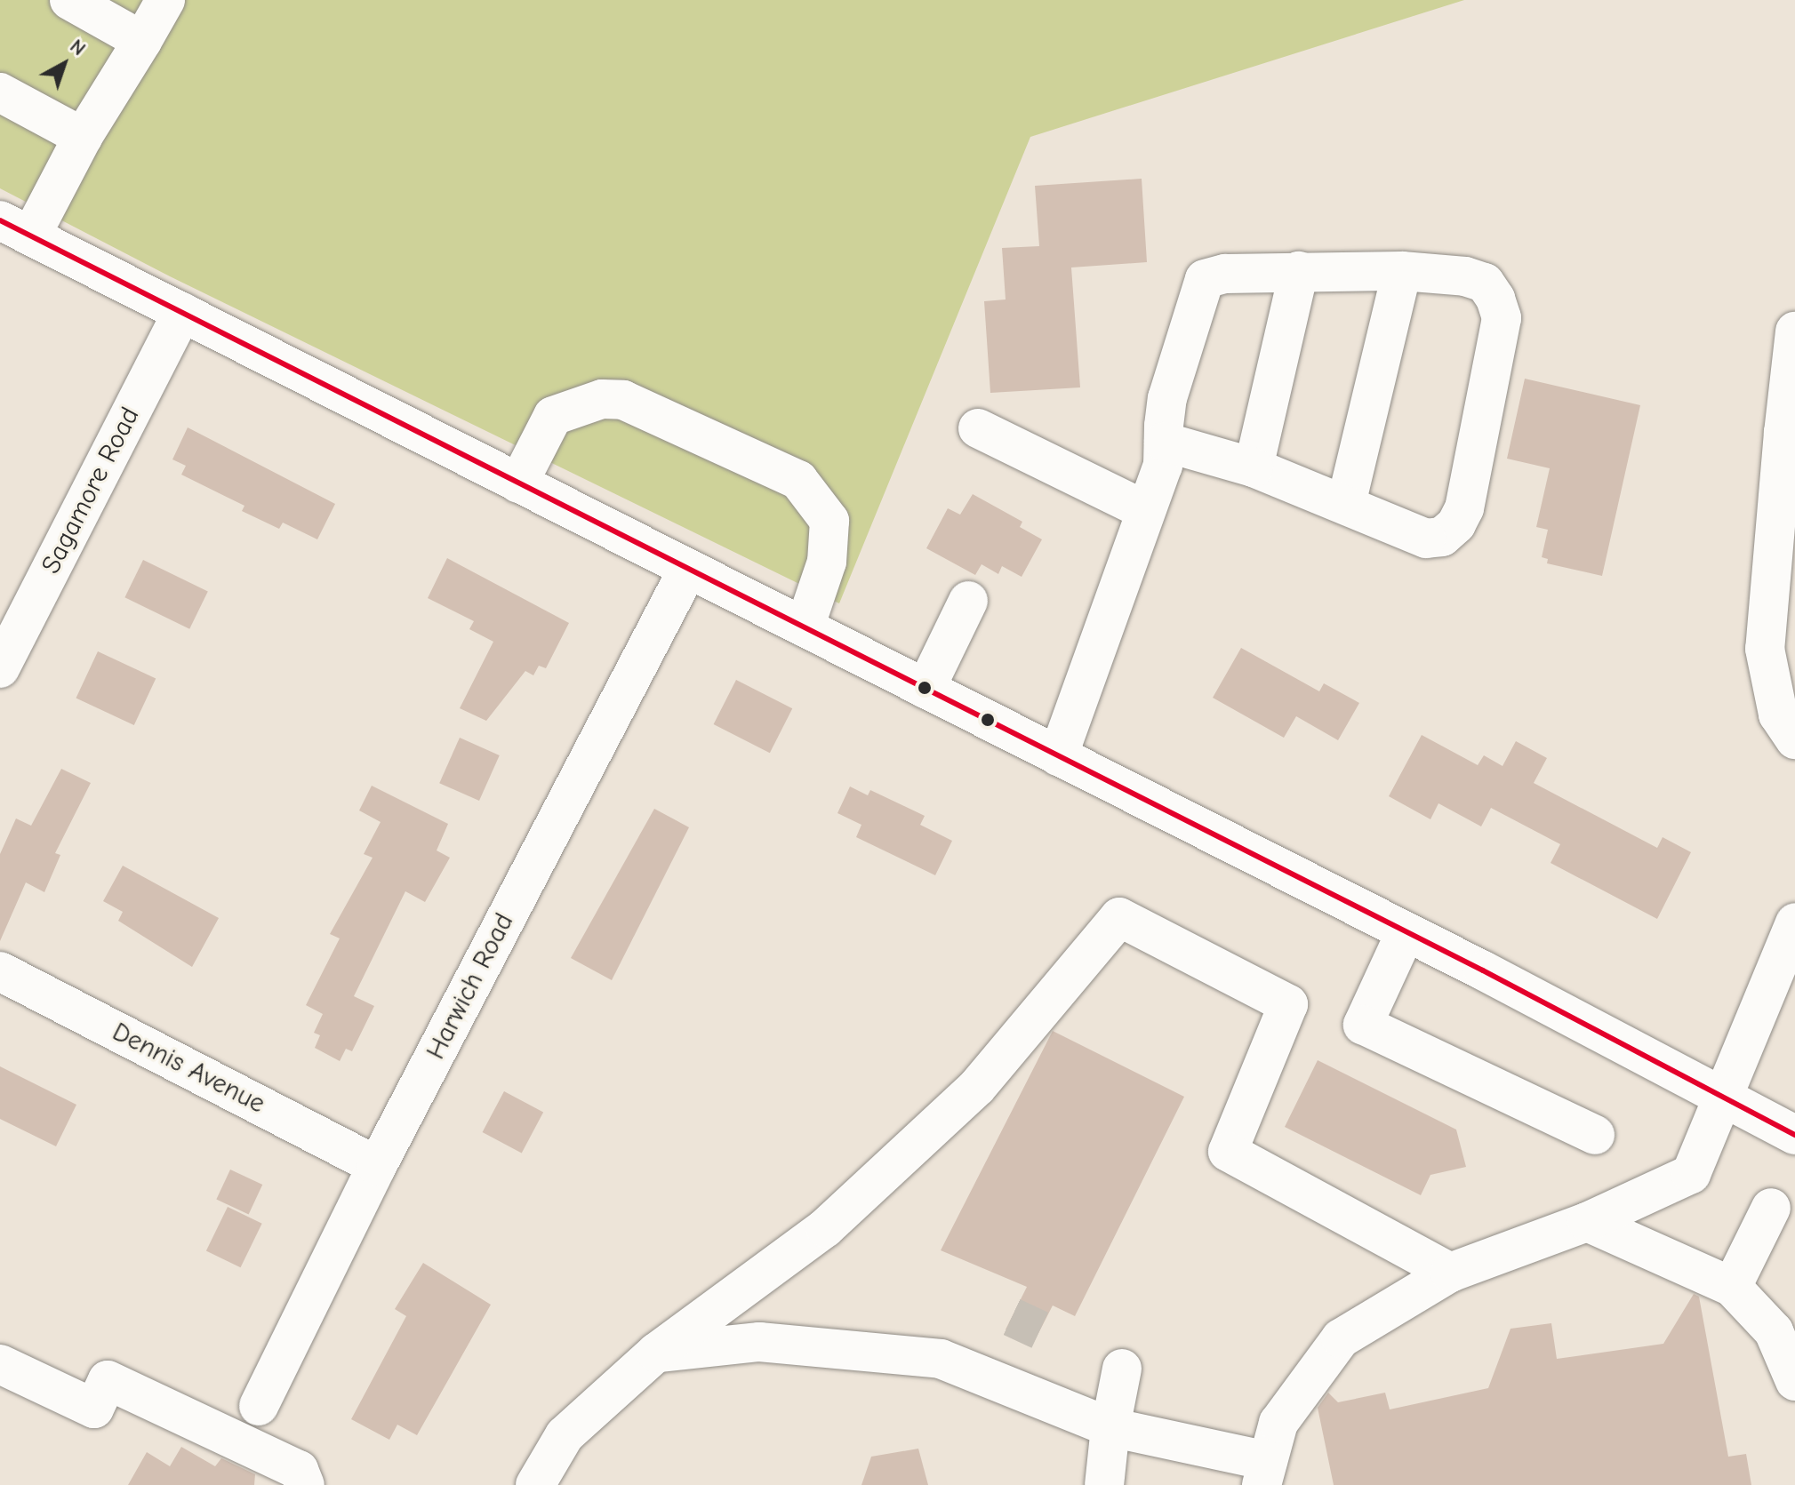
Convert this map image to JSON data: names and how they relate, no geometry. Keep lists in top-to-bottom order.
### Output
{
  "streets": {
    "main road": ["Sagamore Road", "Harwich Road", "Dennis Avenue"]
  },
  "crossings": [
    ["Harwich Road", "Dennis Avenue"]
  ],
  "north": "top right"
}
